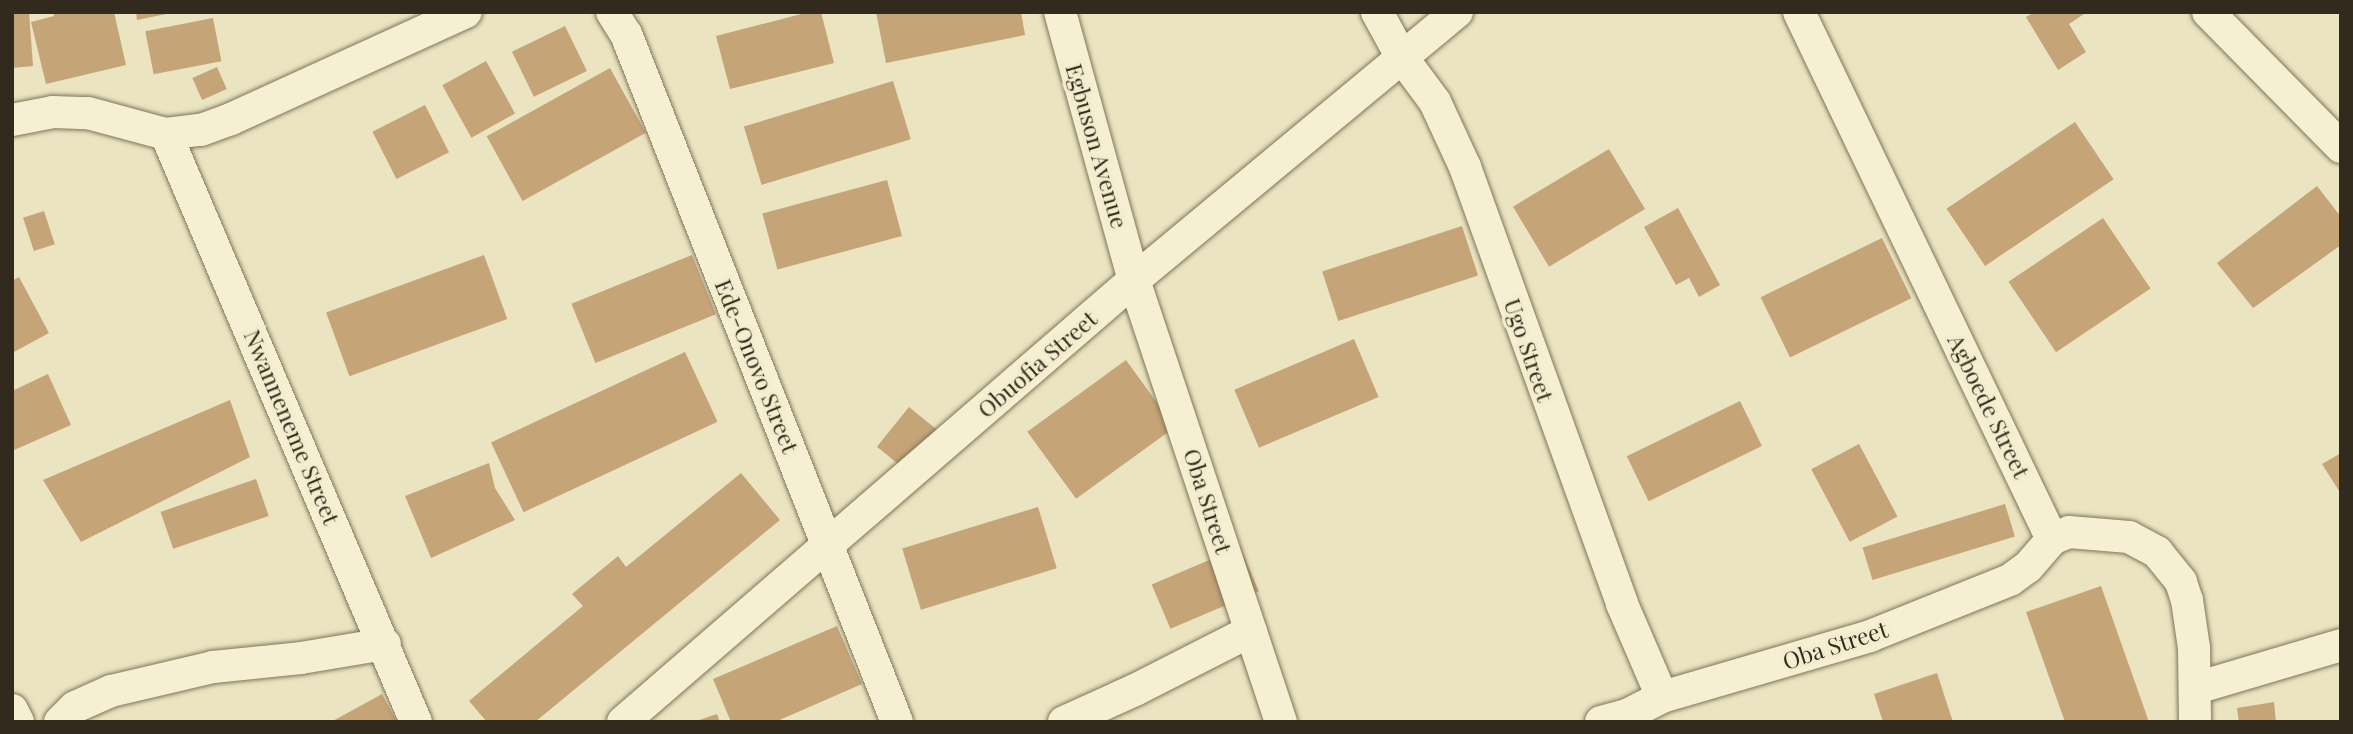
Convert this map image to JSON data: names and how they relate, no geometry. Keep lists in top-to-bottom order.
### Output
{
  "streets": {
    "street": [
      "Egbuson Avenue",
      "Ugo Street",
      "Obuofia Street",
      "Ede-Onovo Street",
      "Agboede Street",
      "Nwanneneme Street",
      "Oba Street"
    ]
  },
  "crossings": [
    ["Egbuson Avenue", "Obuofia Street"],
    ["Egbuson Avenue", "Oba Street"],
    ["Ugo Street", "Obuofia Street"],
    ["Ugo Street", "Oba Street"],
    ["Obuofia Street", "Ede-Onovo Street"],
    ["Obuofia Street", "Oba Street"],
    ["Agboede Street", "Oba Street"]
  ]
}
